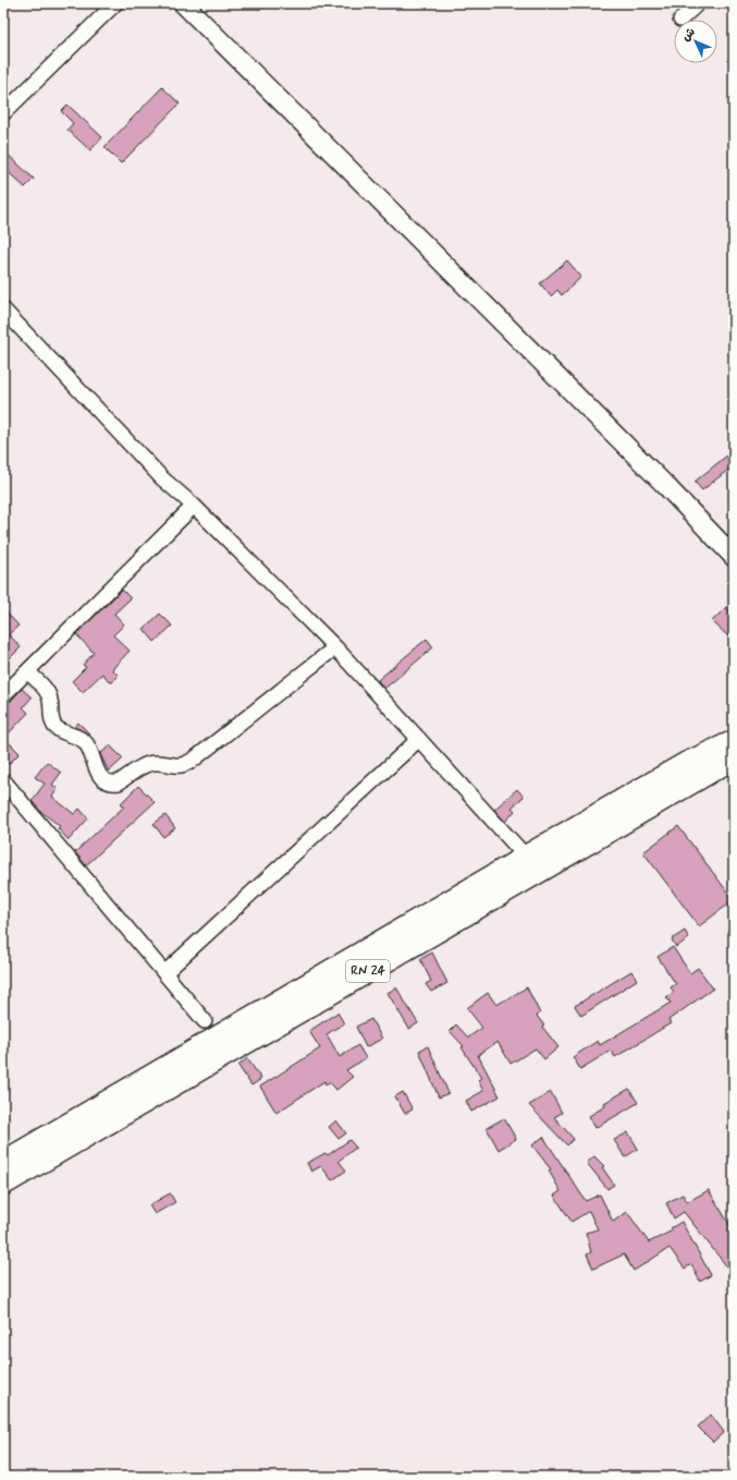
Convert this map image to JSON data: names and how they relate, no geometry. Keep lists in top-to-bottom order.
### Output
{
  "streets": {
    "highway": ["RN 24"]
  },
  "north": "top left"
}
